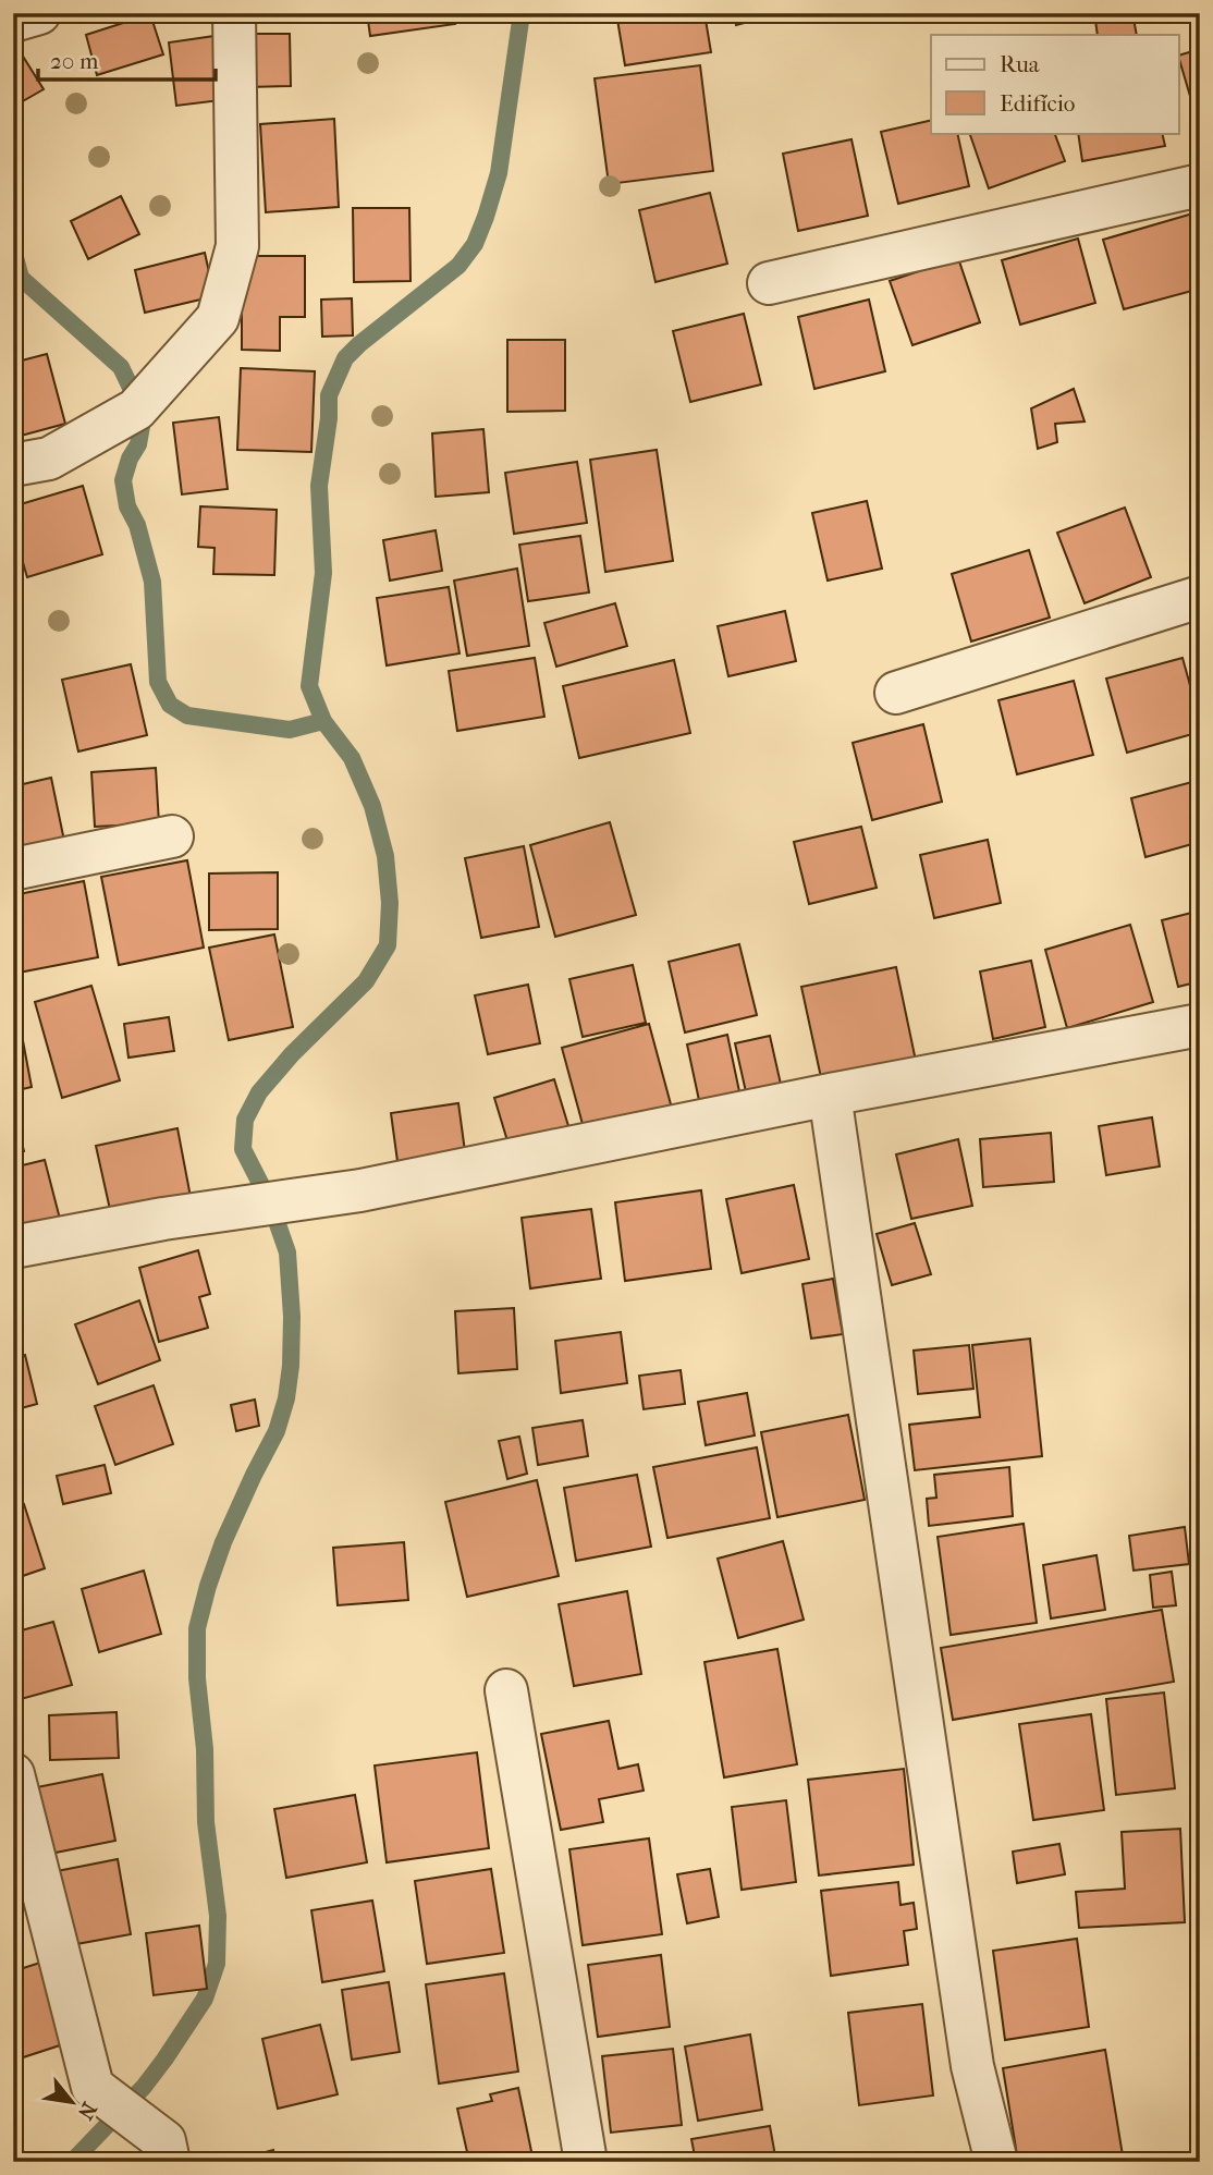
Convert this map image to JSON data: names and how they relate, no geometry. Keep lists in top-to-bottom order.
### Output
{
  "legend": ["Rua", "Edifício"],
  "scale_bar": "20 m",
  "north": "bottom right"
}
